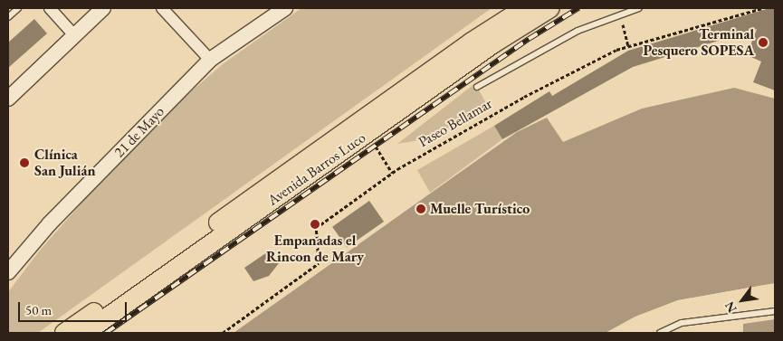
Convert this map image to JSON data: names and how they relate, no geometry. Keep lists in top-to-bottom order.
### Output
{
  "streets": {
    "main road": ["Avenida Barros Luco"],
    "street": ["21 de Mayo"],
    "path": ["Paseo Bellamar"]
  },
  "places": [
    "Terminal Pesquero SOPESA",
    "Clínica San Julián",
    "Muelle Turístico",
    "Empanadas el Rincon de Mary"
  ],
  "scale_bar": "50 m",
  "north": "bottom left"
}
